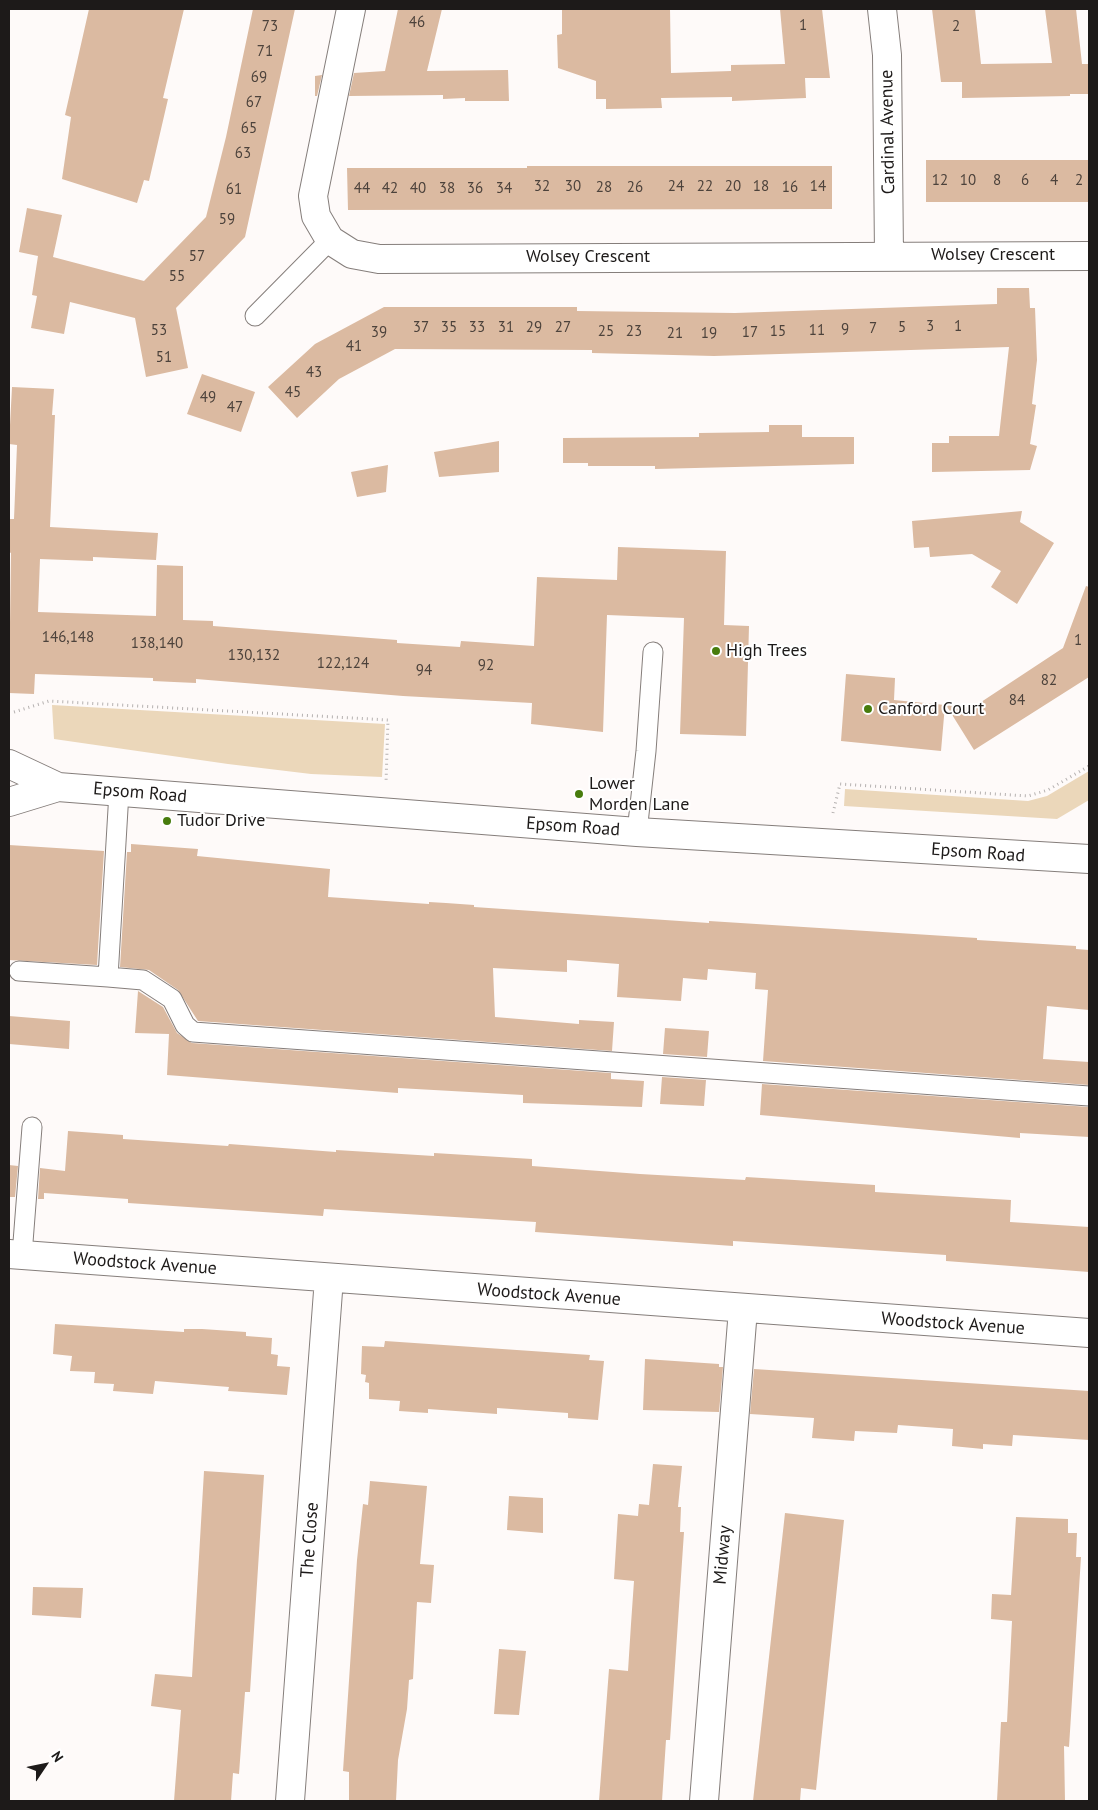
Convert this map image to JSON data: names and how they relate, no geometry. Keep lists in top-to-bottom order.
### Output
{
  "streets": {
    "main road": [
      "Cardinal Avenue",
      "Wolsey Crescent",
      "Epsom Road",
      "Woodstock Avenue",
      "The Close",
      "Midway"
    ]
  },
  "crossings": [
    ["Cardinal Avenue", "Wolsey Crescent"],
    ["Woodstock Avenue", "The Close"],
    ["Woodstock Avenue", "Midway"]
  ],
  "places": [
    "High Trees",
    "Canford Court",
    "Lower Morden Lane",
    "Tudor Drive"
  ],
  "house_numbers": [
    "46",
    "1",
    "73",
    "2",
    "71",
    "69",
    "67",
    "65",
    "63",
    "12",
    "10",
    "8",
    "6",
    "4",
    "2",
    "32",
    "30",
    "24",
    "22",
    "20",
    "18",
    "14",
    "28",
    "26",
    "16",
    "44",
    "42",
    "40",
    "38",
    "36",
    "34",
    "61",
    "59",
    "57",
    "55",
    "3",
    "1",
    "37",
    "35",
    "33",
    "31",
    "29",
    "27",
    "5",
    "7",
    "9",
    "53",
    "11",
    "25",
    "23",
    "15",
    "39",
    "17",
    "21",
    "19",
    "41",
    "51",
    "43",
    "45",
    "49",
    "47",
    "146,148",
    "1",
    "138,140",
    "130,132",
    "122,124",
    "92",
    "94",
    "82",
    "84"
  ],
  "north": "top right"
}
